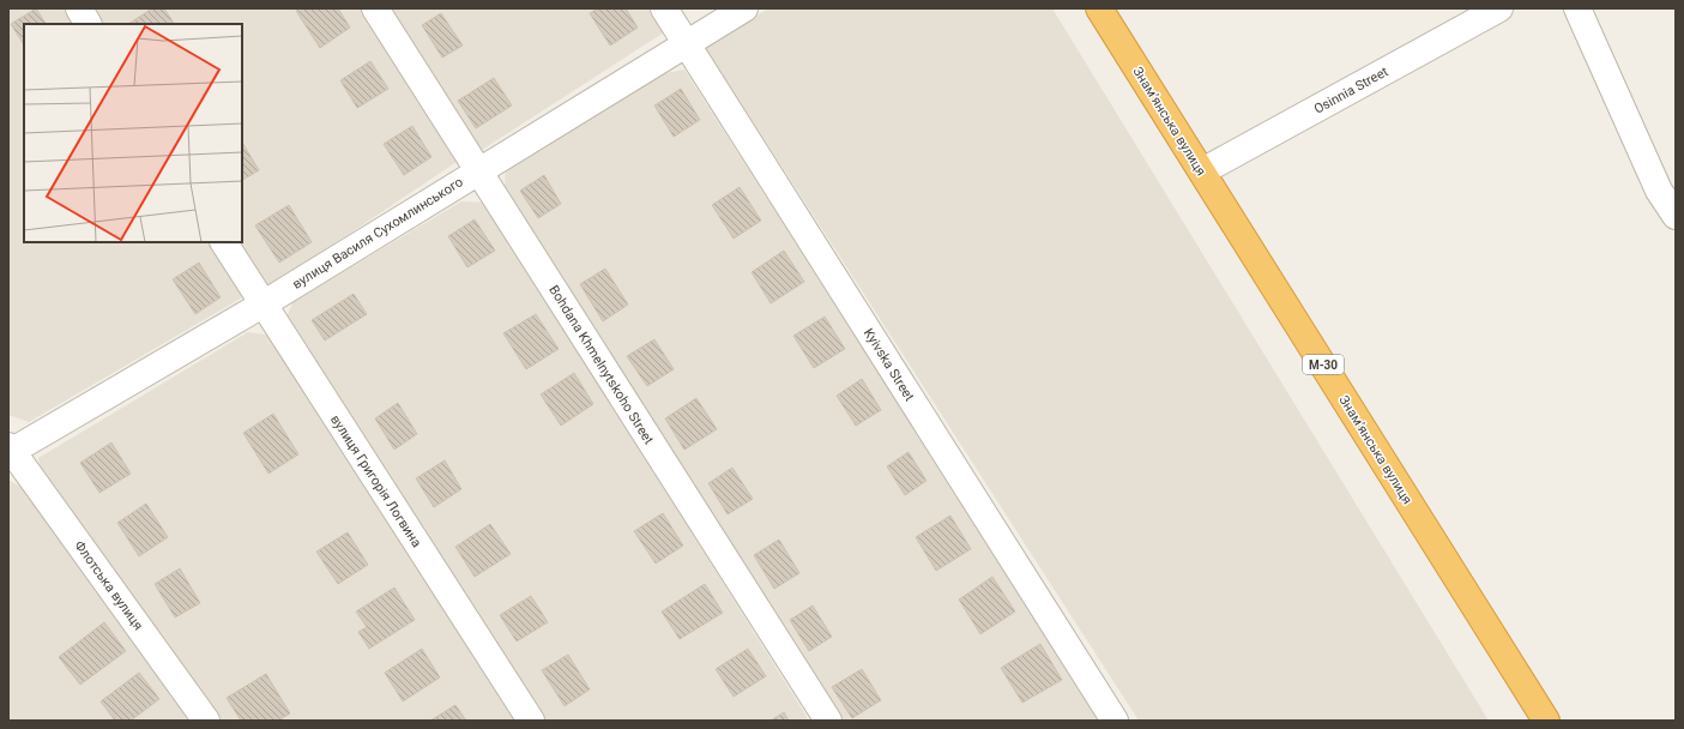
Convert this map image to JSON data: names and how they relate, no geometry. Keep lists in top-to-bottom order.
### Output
{
  "streets": {
    "highway": ["Знамʼянська вулиця", "М-30"],
    "street": [
      "Osinnia Street",
      "вулиця Василя Сухомлинського",
      "Bohdana Khmelnytskoho Street",
      "Kyivska Street",
      "вулиця Григорія Логвина",
      "Флотська вулиця"
    ]
  },
  "crossings": [
    ["Osinnia Street", "Знамʼянська вулиця"],
    ["вулиця Василя Сухомлинського", "Bohdana Khmelnytskoho Street"],
    ["вулиця Василя Сухомлинського", "Kyivska Street"],
    ["вулиця Василя Сухомлинського", "вулиця Григорія Логвина"],
    ["вулиця Василя Сухомлинського", "Флотська вулиця"]
  ]
}
